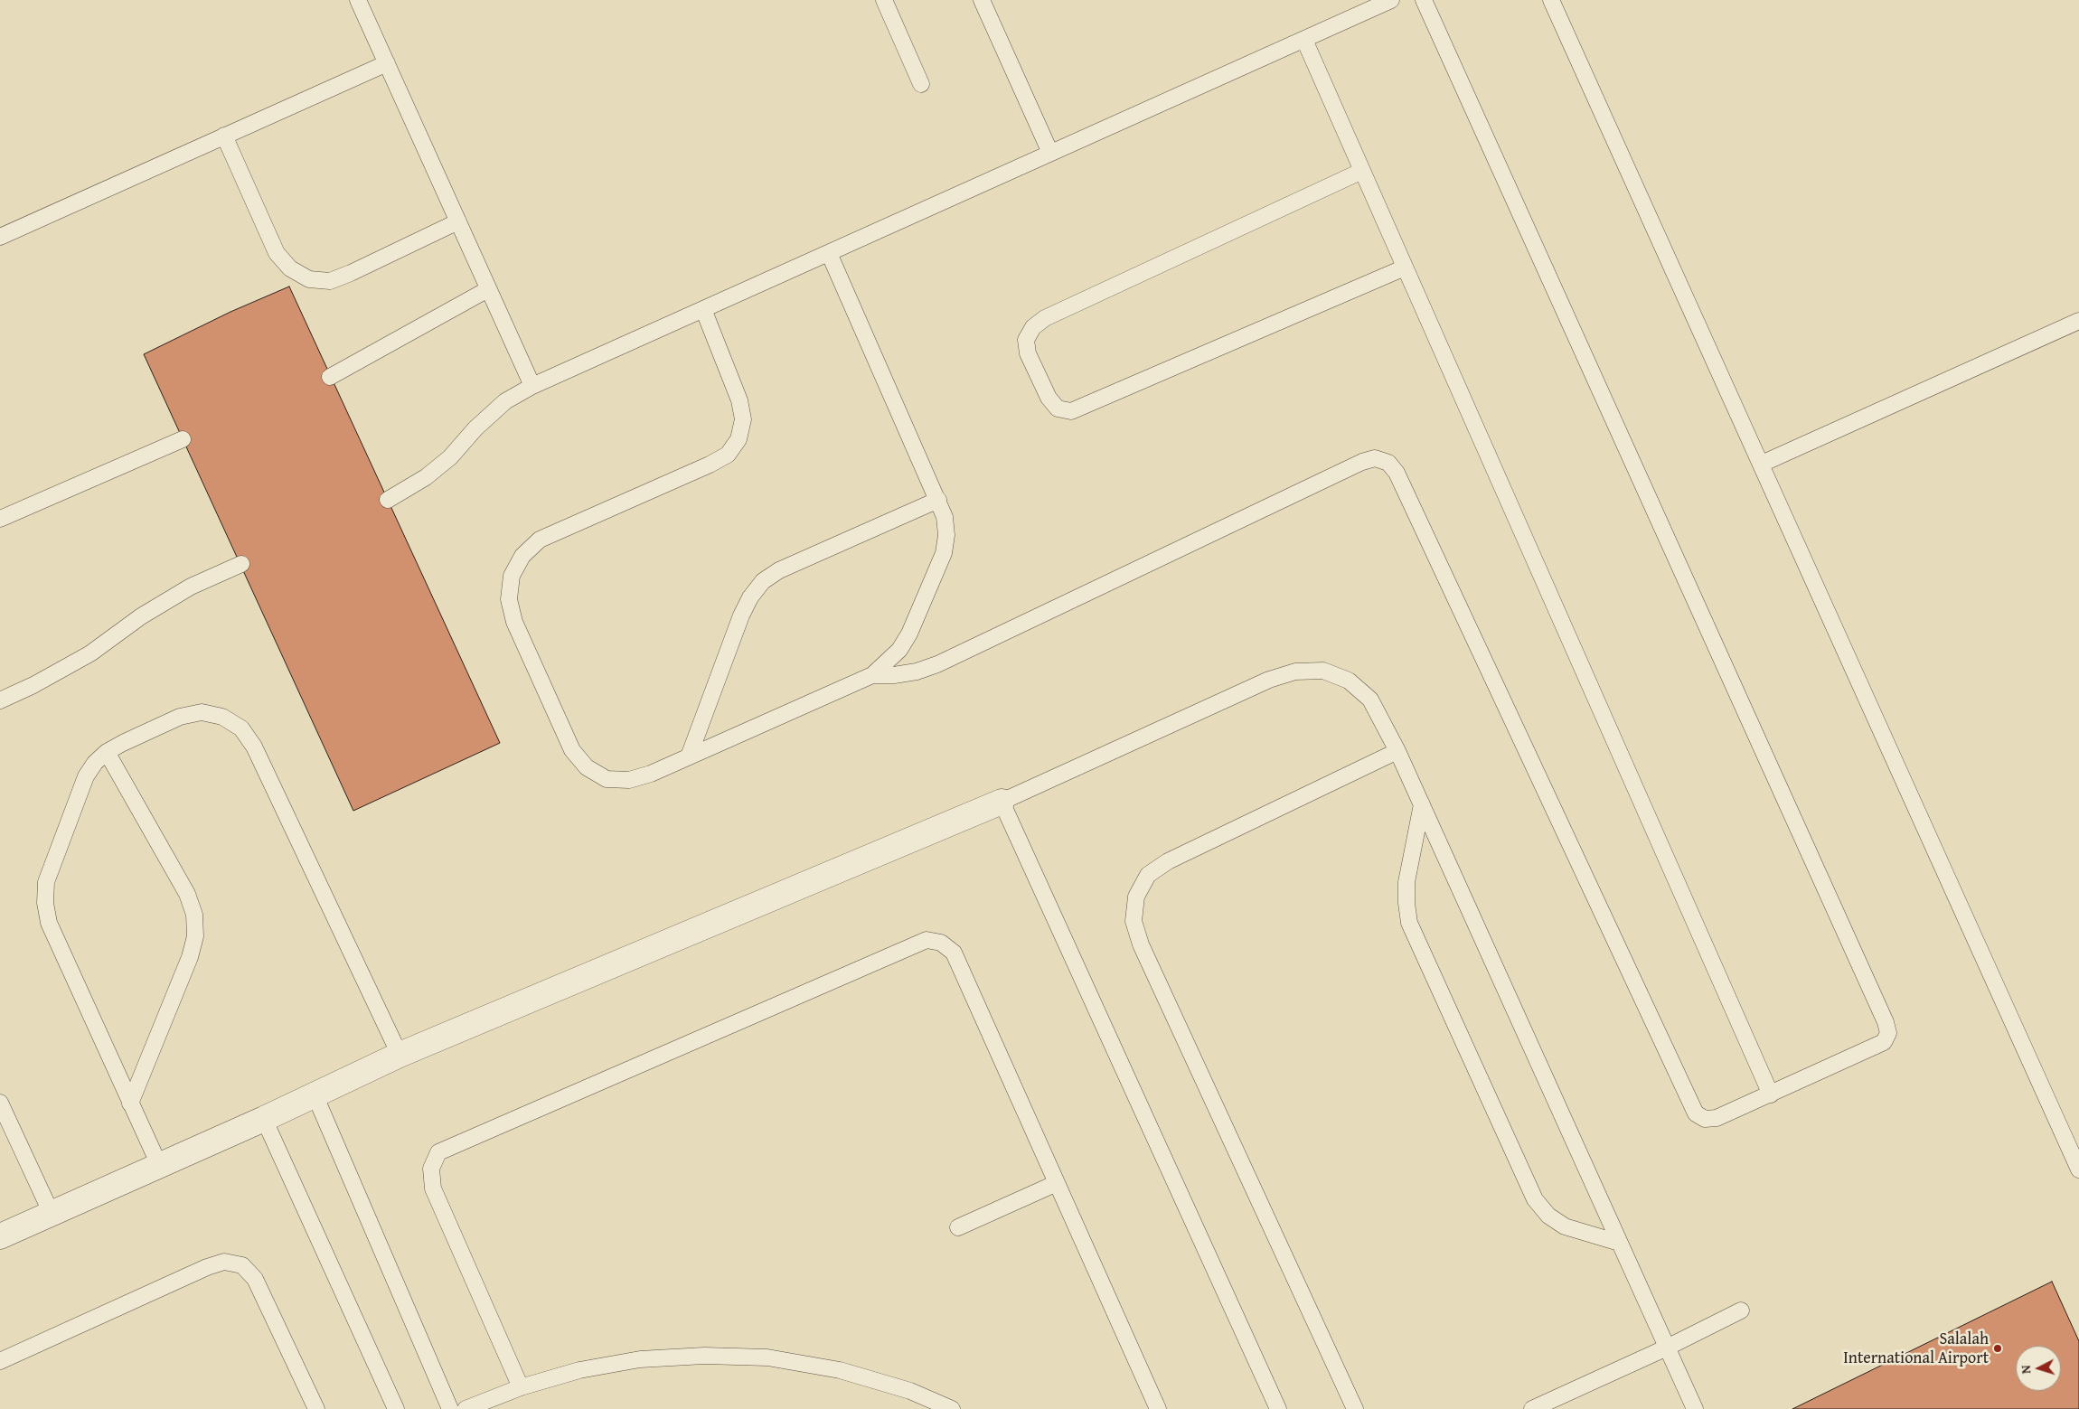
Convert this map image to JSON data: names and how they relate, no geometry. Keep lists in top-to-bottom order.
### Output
{
  "places": ["Salalah International Airport"],
  "north": "left"
}
